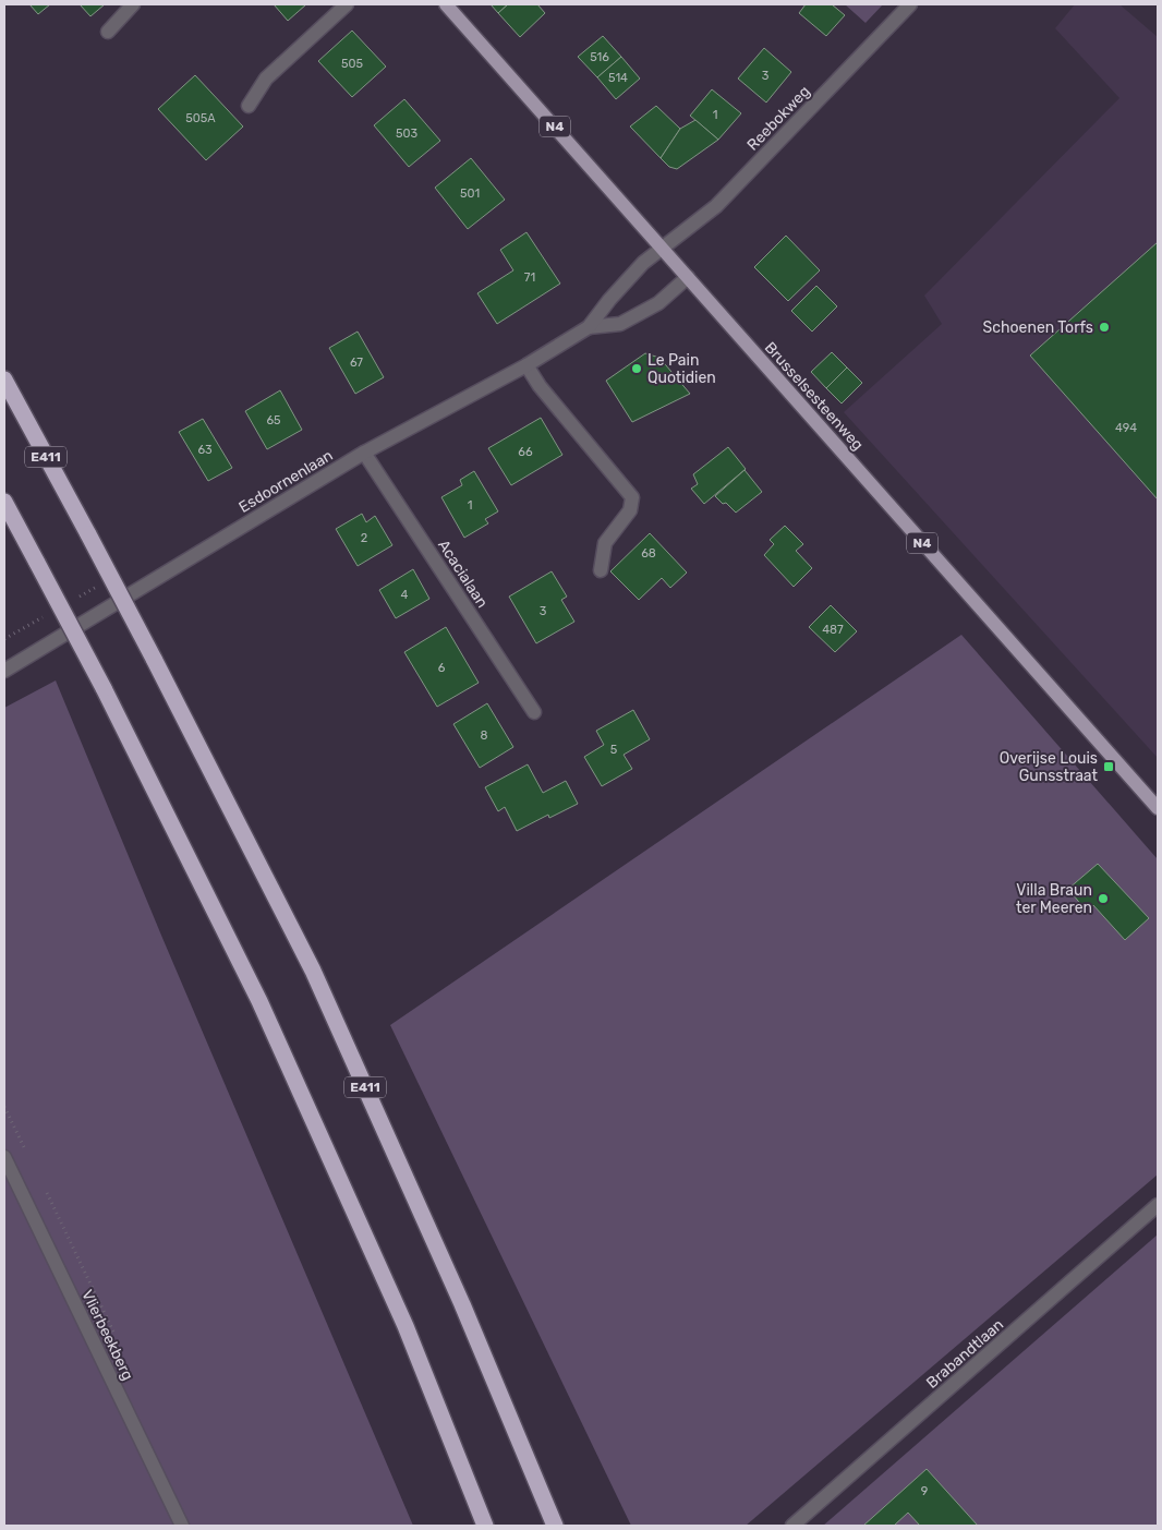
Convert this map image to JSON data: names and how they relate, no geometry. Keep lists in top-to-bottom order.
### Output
{
  "streets": {
    "highway": ["E411"],
    "main road": ["N4", "Brusselsesteenweg"],
    "street": [
      "Reebokweg",
      "Esdoornenlaan",
      "Acacialaan",
      "Vlierbeekberg",
      "Brabandtlaan"
    ]
  },
  "crossings": [
    ["Reebokweg", "Brusselsesteenweg"],
    ["Reebokweg", "Esdoornenlaan"],
    ["Brusselsesteenweg", "Esdoornenlaan"],
    ["Esdoornenlaan", "Acacialaan"]
  ],
  "places": {
    "other": ["Schoenen Torfs", "Le Pain Quotidien", "Villa Braun ter Meeren"],
    "transit": ["Overijse Louis Gunsstraat"]
  },
  "house_numbers": [
    "516",
    "505",
    "3",
    "514",
    "1",
    "505A",
    "503",
    "501",
    "71",
    "67",
    "65",
    "494",
    "63",
    "66",
    "1",
    "2",
    "68",
    "4",
    "3",
    "487",
    "6",
    "8",
    "5",
    "9"
  ]
}
